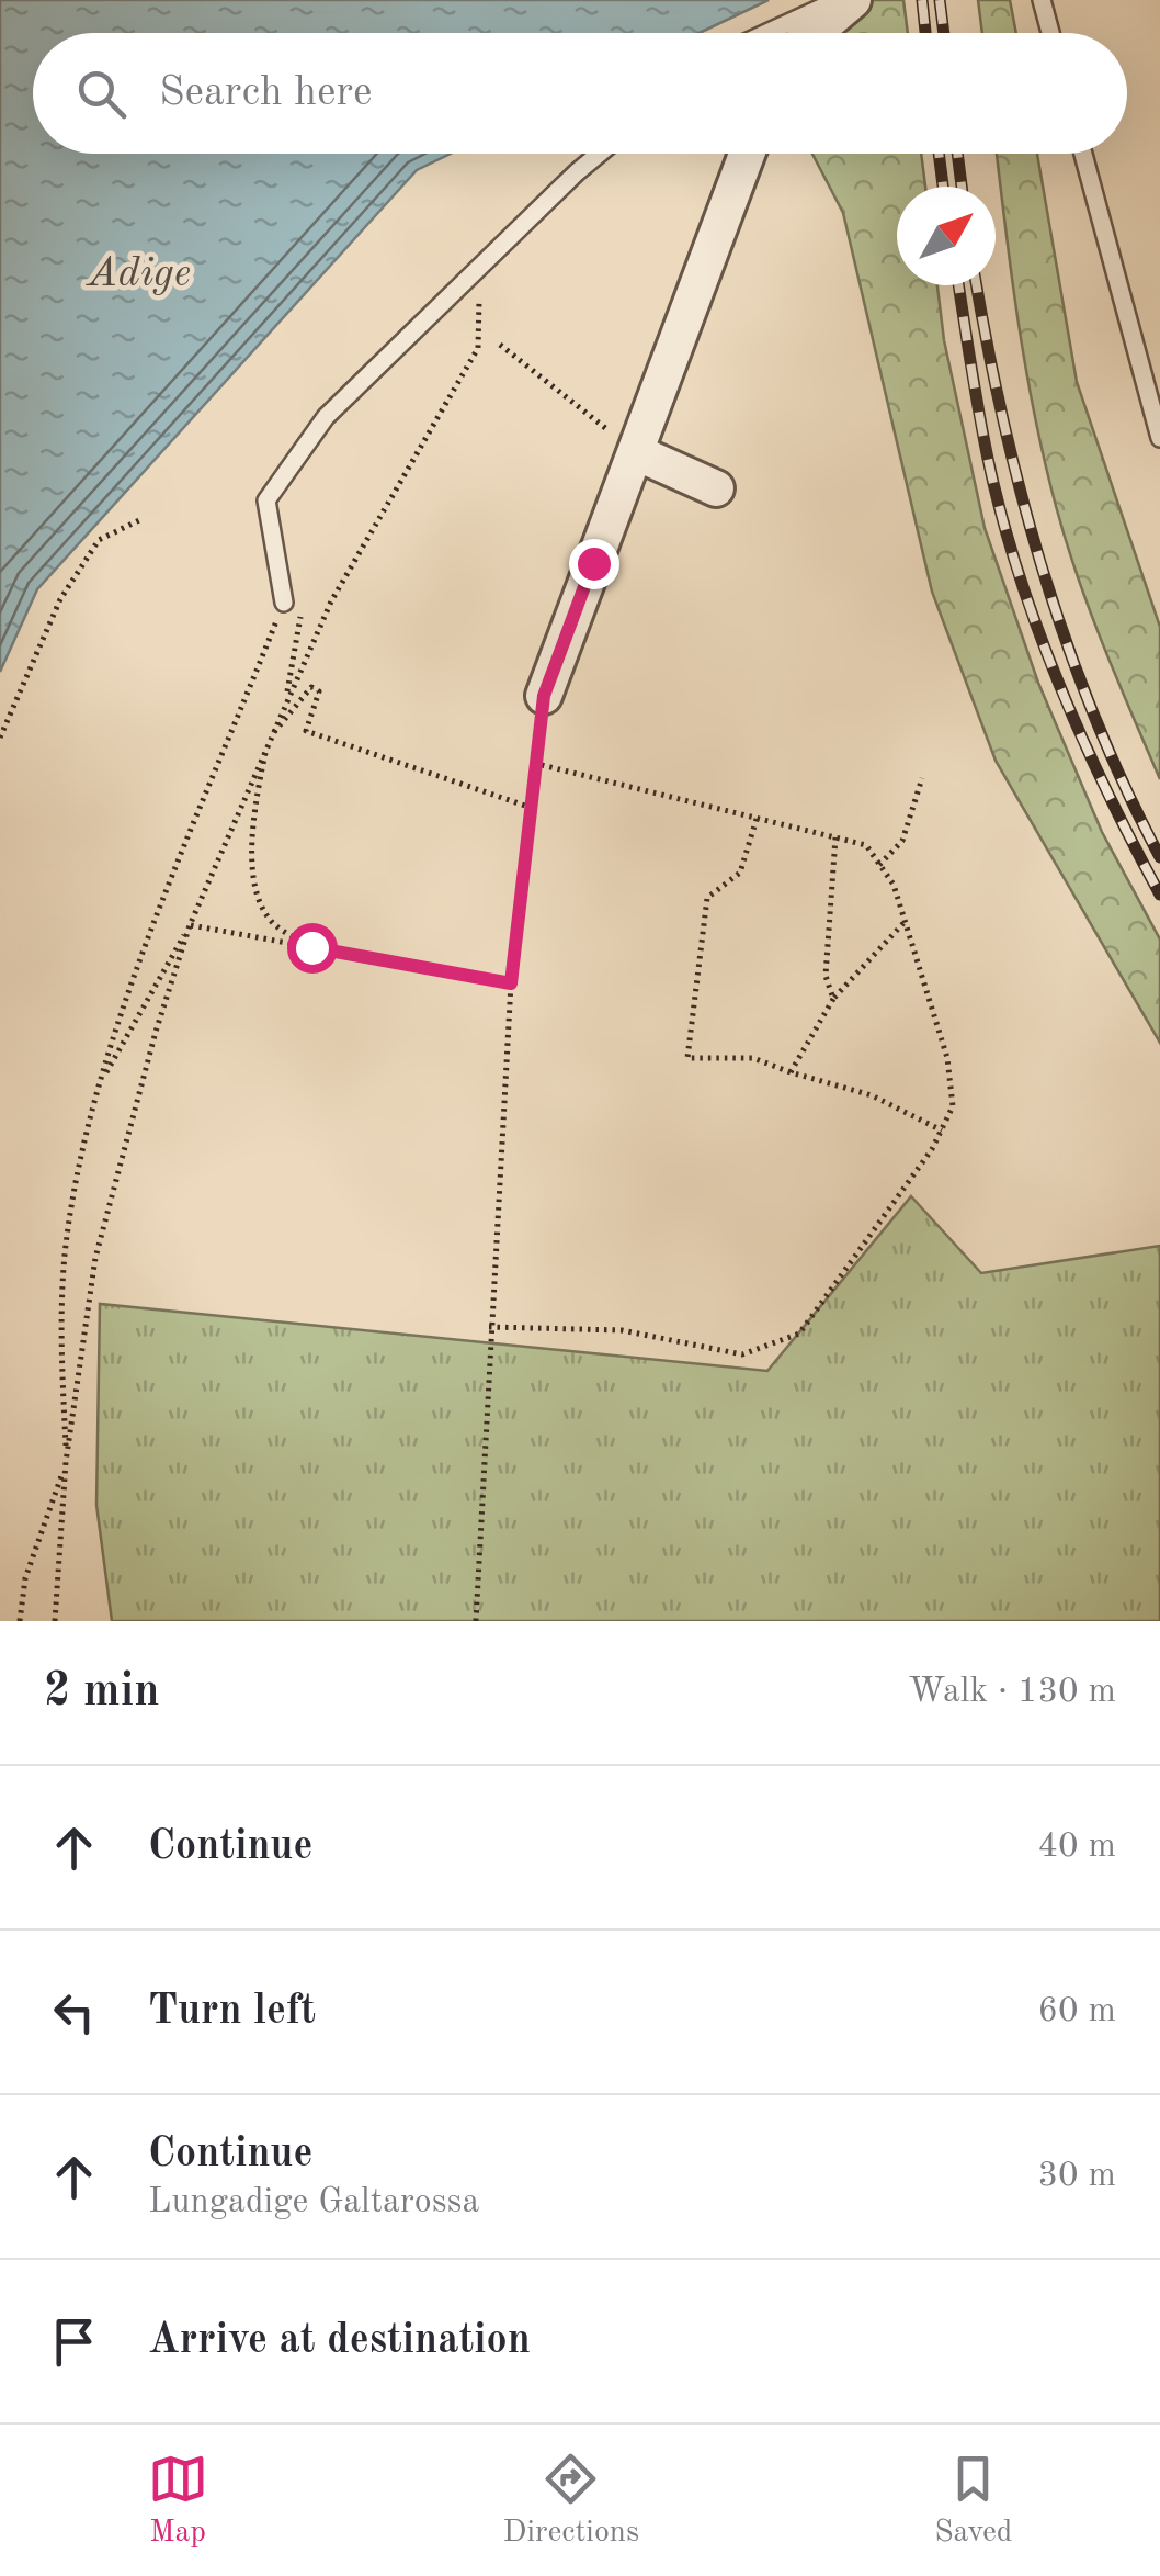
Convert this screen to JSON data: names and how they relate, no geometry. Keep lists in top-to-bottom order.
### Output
{
  "water": ["Adige"],
  "north": "top right",
  "page": {
    "search": "Search here",
    "heading": ["2 min", "Walk · 130 m"],
    "list": [
      ["Continue", "40 m"],
      ["Turn left", "60 m"],
      ["Continue", "Lungadige Galtarossa", "30 m"],
      "Arrive at destination"
    ],
    "nav": ["Map", "Directions", "Saved"]
  }
}
